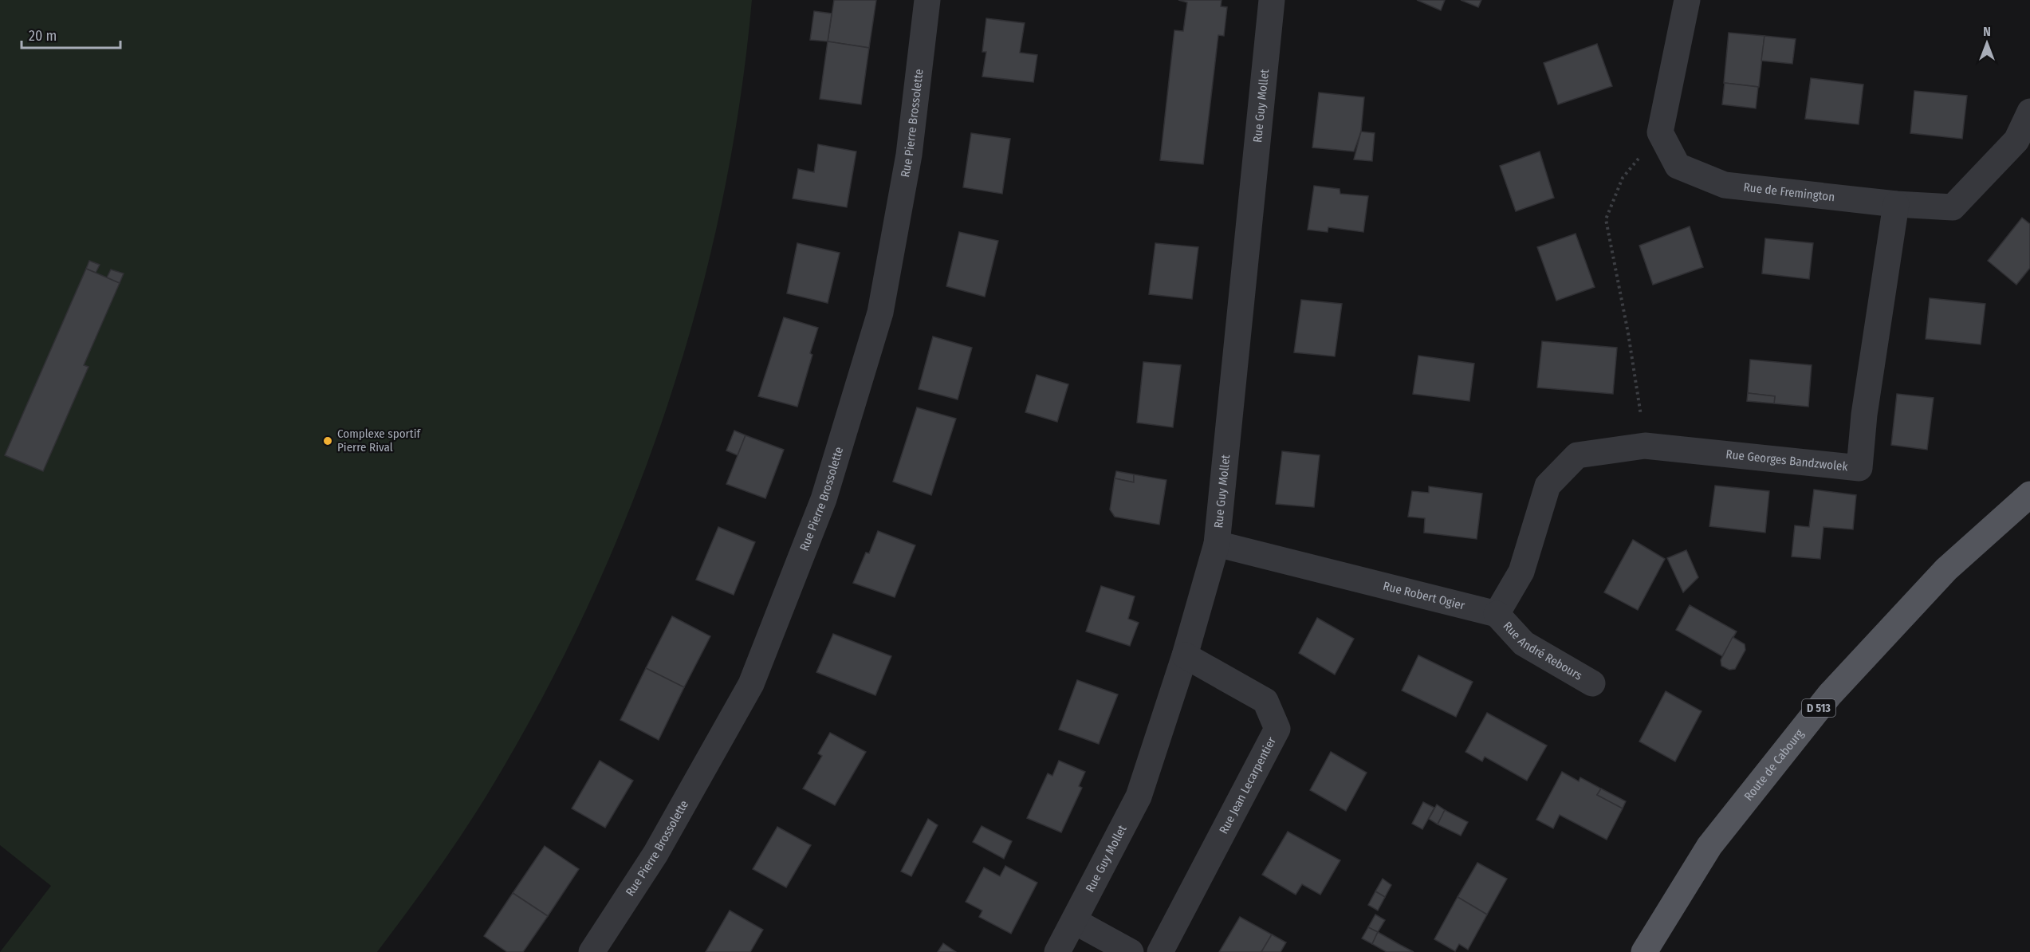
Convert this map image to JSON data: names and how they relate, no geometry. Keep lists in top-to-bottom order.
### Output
{
  "streets": {
    "main road": ["D 513", "Route de Cabourg"],
    "street": [
      "Rue Guy Mollet",
      "Rue Pierre Brossolette",
      "Rue de Fremington",
      "Rue Georges Bandzwolek",
      "Rue Robert Ogier",
      "Rue André Rebours",
      "Rue Jean Lecarpentier"
    ]
  },
  "crossings": [
    ["Rue Guy Mollet", "Rue Robert Ogier"],
    ["Rue Guy Mollet", "Rue Jean Lecarpentier"],
    ["Rue de Fremington", "Rue Georges Bandzwolek"],
    ["Rue Georges Bandzwolek", "Rue Robert Ogier"],
    ["Rue Georges Bandzwolek", "Rue André Rebours"],
    ["Rue Robert Ogier", "Rue André Rebours"]
  ],
  "places": ["Complexe sportif Pierre Rival"],
  "scale_bar": "20 m",
  "north": "top"
}
